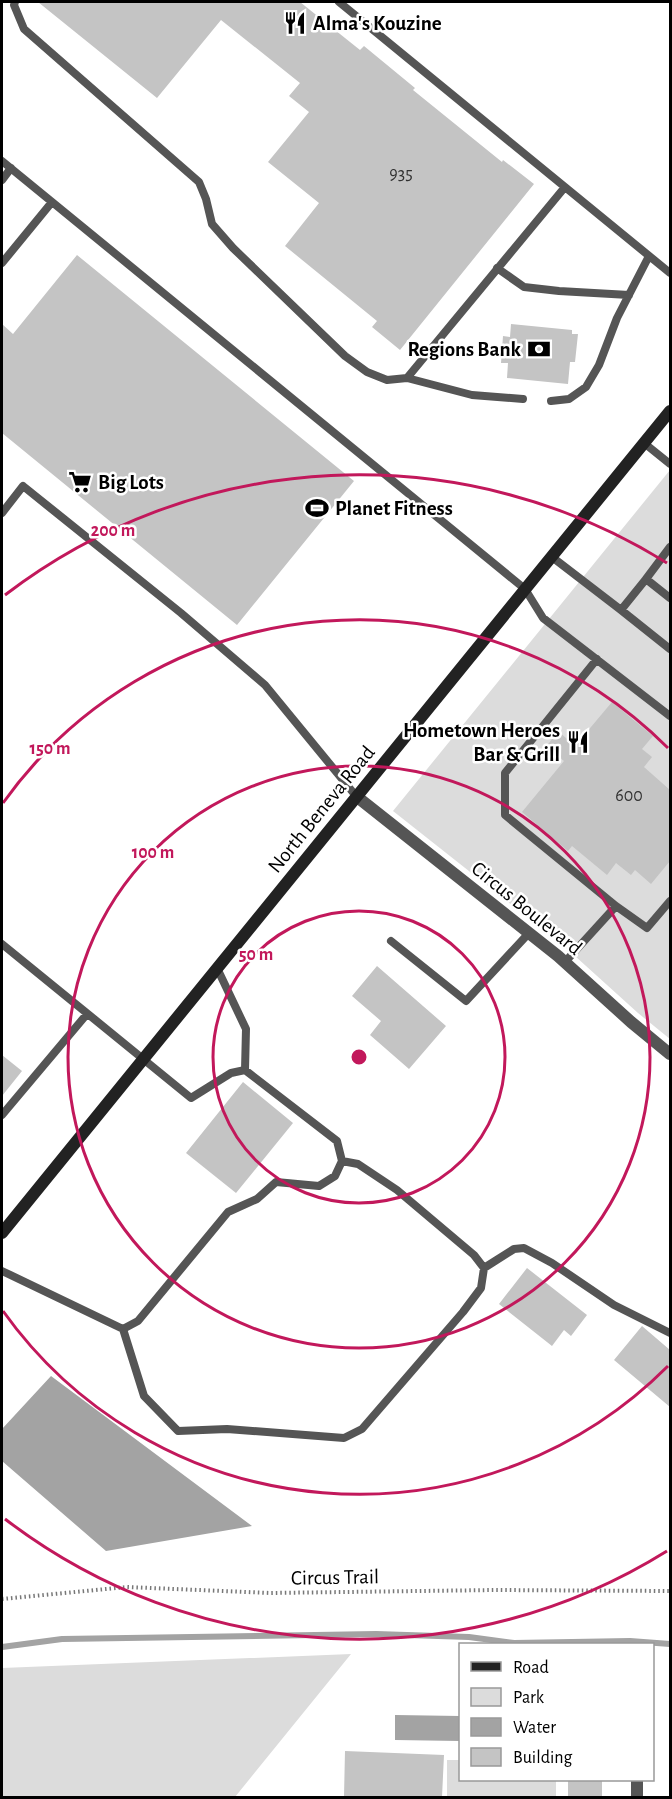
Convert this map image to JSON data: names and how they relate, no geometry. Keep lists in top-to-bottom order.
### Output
{
  "streets": {
    "main road": ["North Beneva Road"],
    "street": ["Circus Boulevard"],
    "path": ["Circus Trail"]
  },
  "crossings": [
    ["North Beneva Road", "Circus Boulevard"]
  ],
  "places": {
    "restaurant": ["Alma's Kouzine", "Hometown Heroes Bar & Grill"],
    "bank": ["Regions Bank"],
    "supermarket": ["Big Lots"],
    "sports": ["Planet Fitness"]
  },
  "house_numbers": ["935", "600"],
  "legend": [
    "Road",
    "Park",
    "Water",
    "Building"
  ],
  "rings": [
    "200 m",
    "150 m",
    "100 m",
    "50 m"
  ]
}
